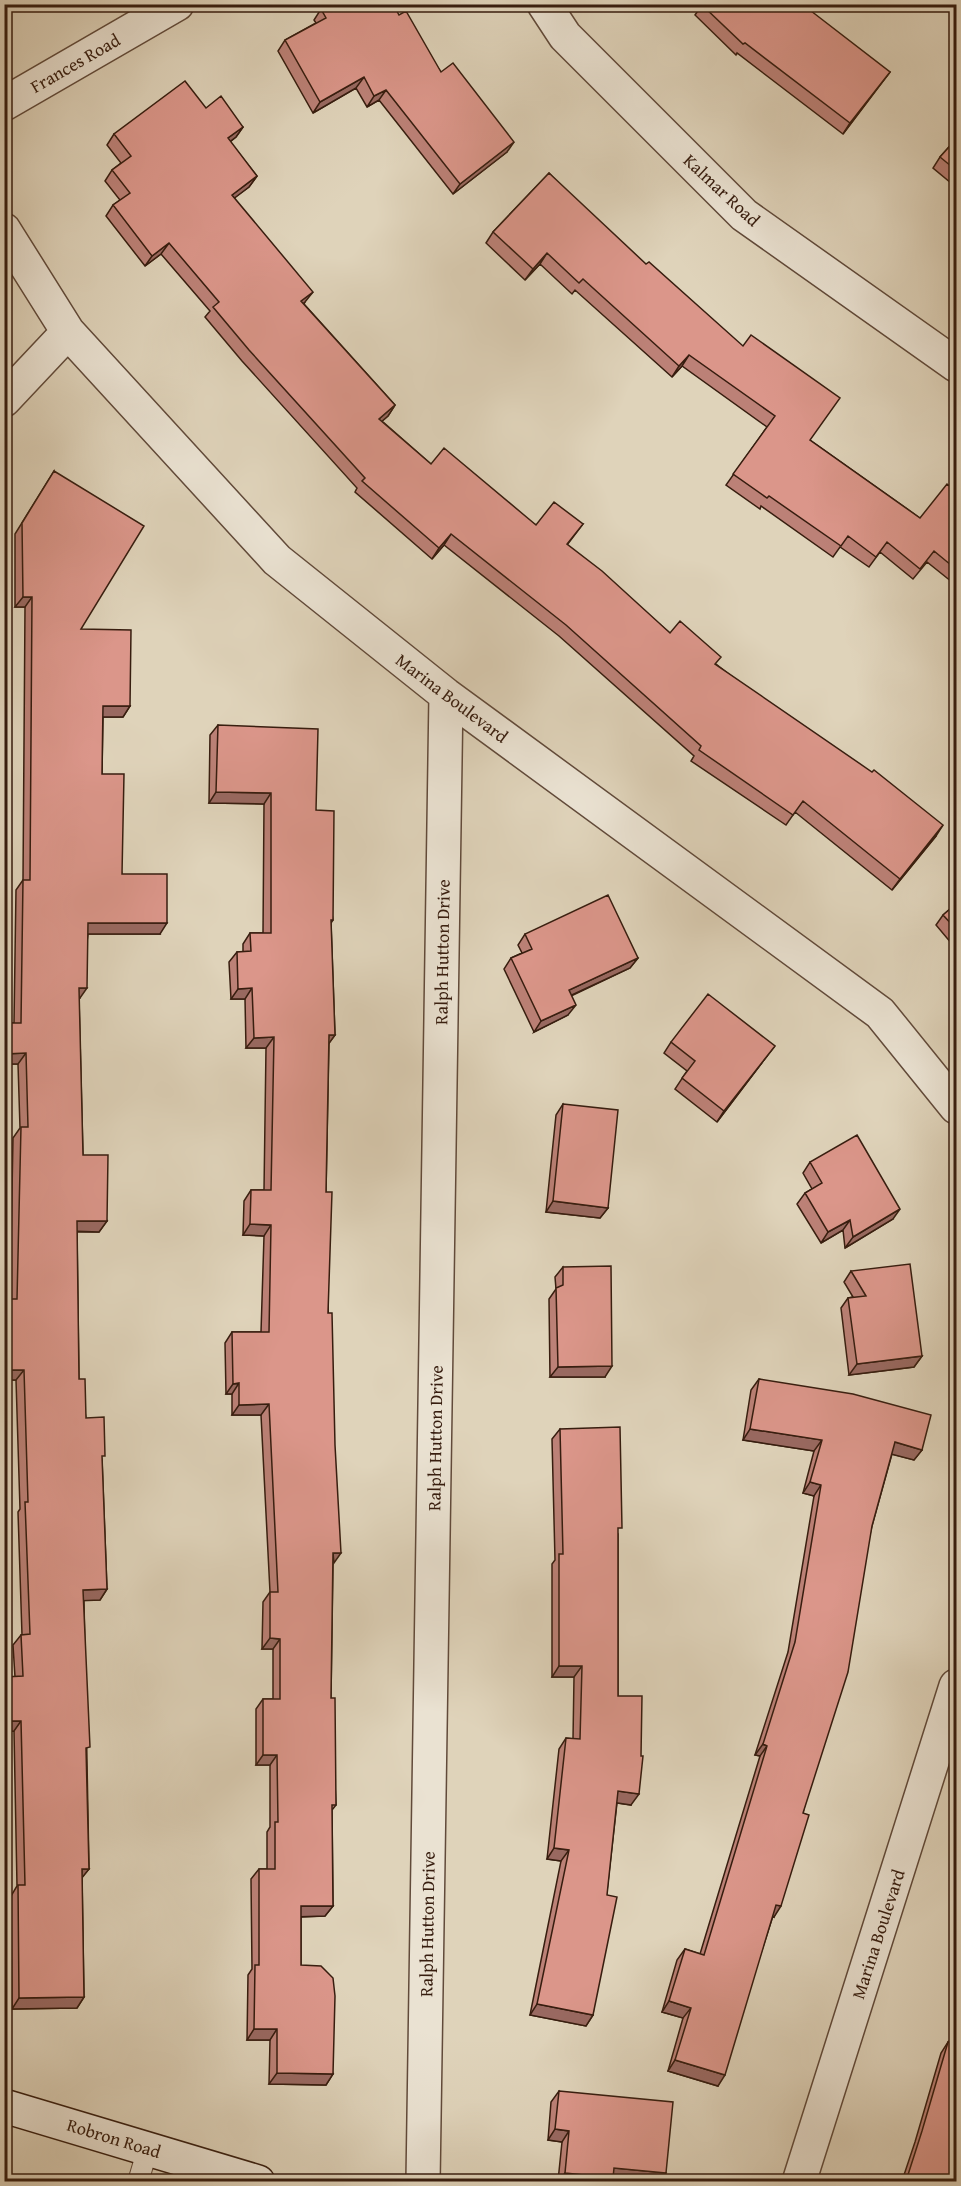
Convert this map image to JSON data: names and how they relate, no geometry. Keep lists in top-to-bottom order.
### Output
{
  "streets": {
    "street": [
      "Frances Road",
      "Kalmar Road",
      "Marina Boulevard",
      "Ralph Hutton Drive",
      "Robron Road"
    ]
  },
  "crossings": [
    ["Marina Boulevard", "Ralph Hutton Drive"]
  ]
}
